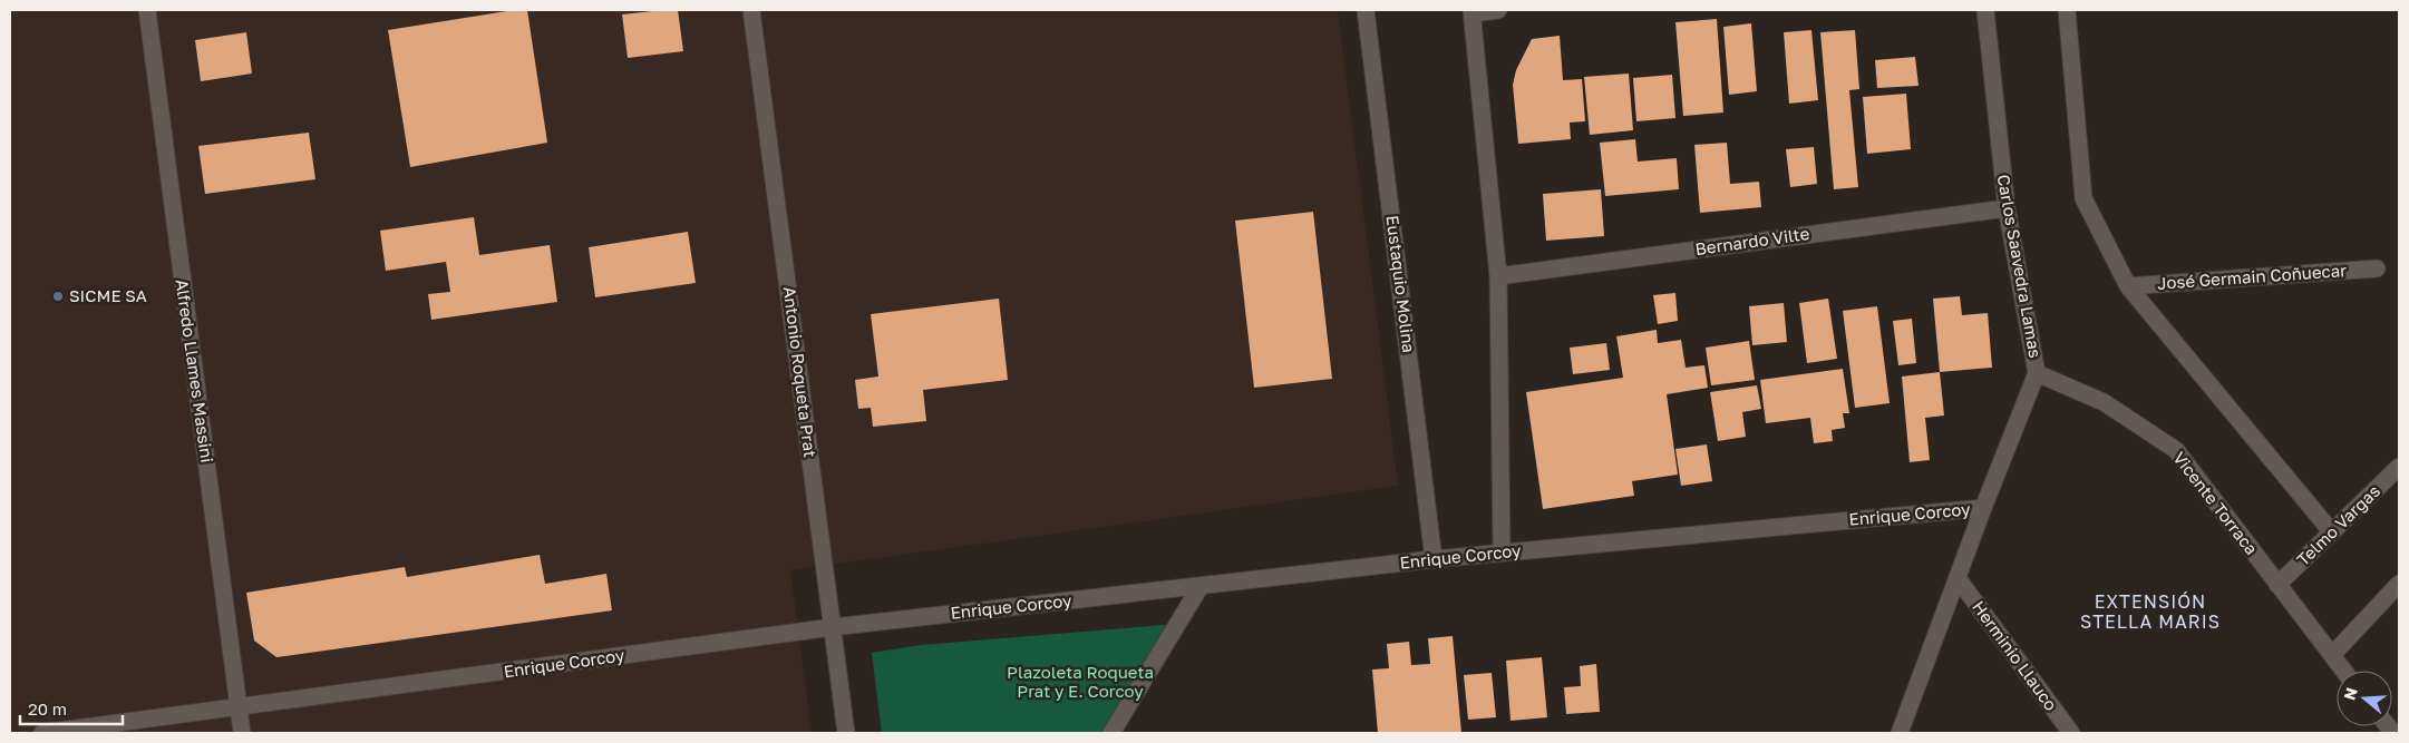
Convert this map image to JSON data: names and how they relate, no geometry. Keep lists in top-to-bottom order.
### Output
{
  "streets": {
    "street": [
      "Bernardo Vilte",
      "Carlos Saavedra Lamas",
      "José Germain Coñuecar",
      "Eustaquio Molina",
      "Alfredo Llames Massini",
      "Antonio Roqueta Prat",
      "Vicente Torraca",
      "Enrique Corcoy",
      "Telmo Vargas",
      "Herminio Llauco"
    ]
  },
  "crossings": [
    ["Bernardo Vilte", "Carlos Saavedra Lamas"],
    ["Carlos Saavedra Lamas", "Vicente Torraca"],
    ["Carlos Saavedra Lamas", "Enrique Corcoy"],
    ["Carlos Saavedra Lamas", "Herminio Llauco"],
    ["Eustaquio Molina", "Enrique Corcoy"],
    ["Alfredo Llames Massini", "Enrique Corcoy"],
    ["Antonio Roqueta Prat", "Enrique Corcoy"],
    ["Vicente Torraca", "Telmo Vargas"]
  ],
  "districts": ["EXTENSIÓN STELLA MARIS"],
  "parks": ["Plazoleta Roqueta Prat y E. Corcoy"],
  "places": ["SICME SA"],
  "scale_bar": "20 m",
  "north": "left"
}
